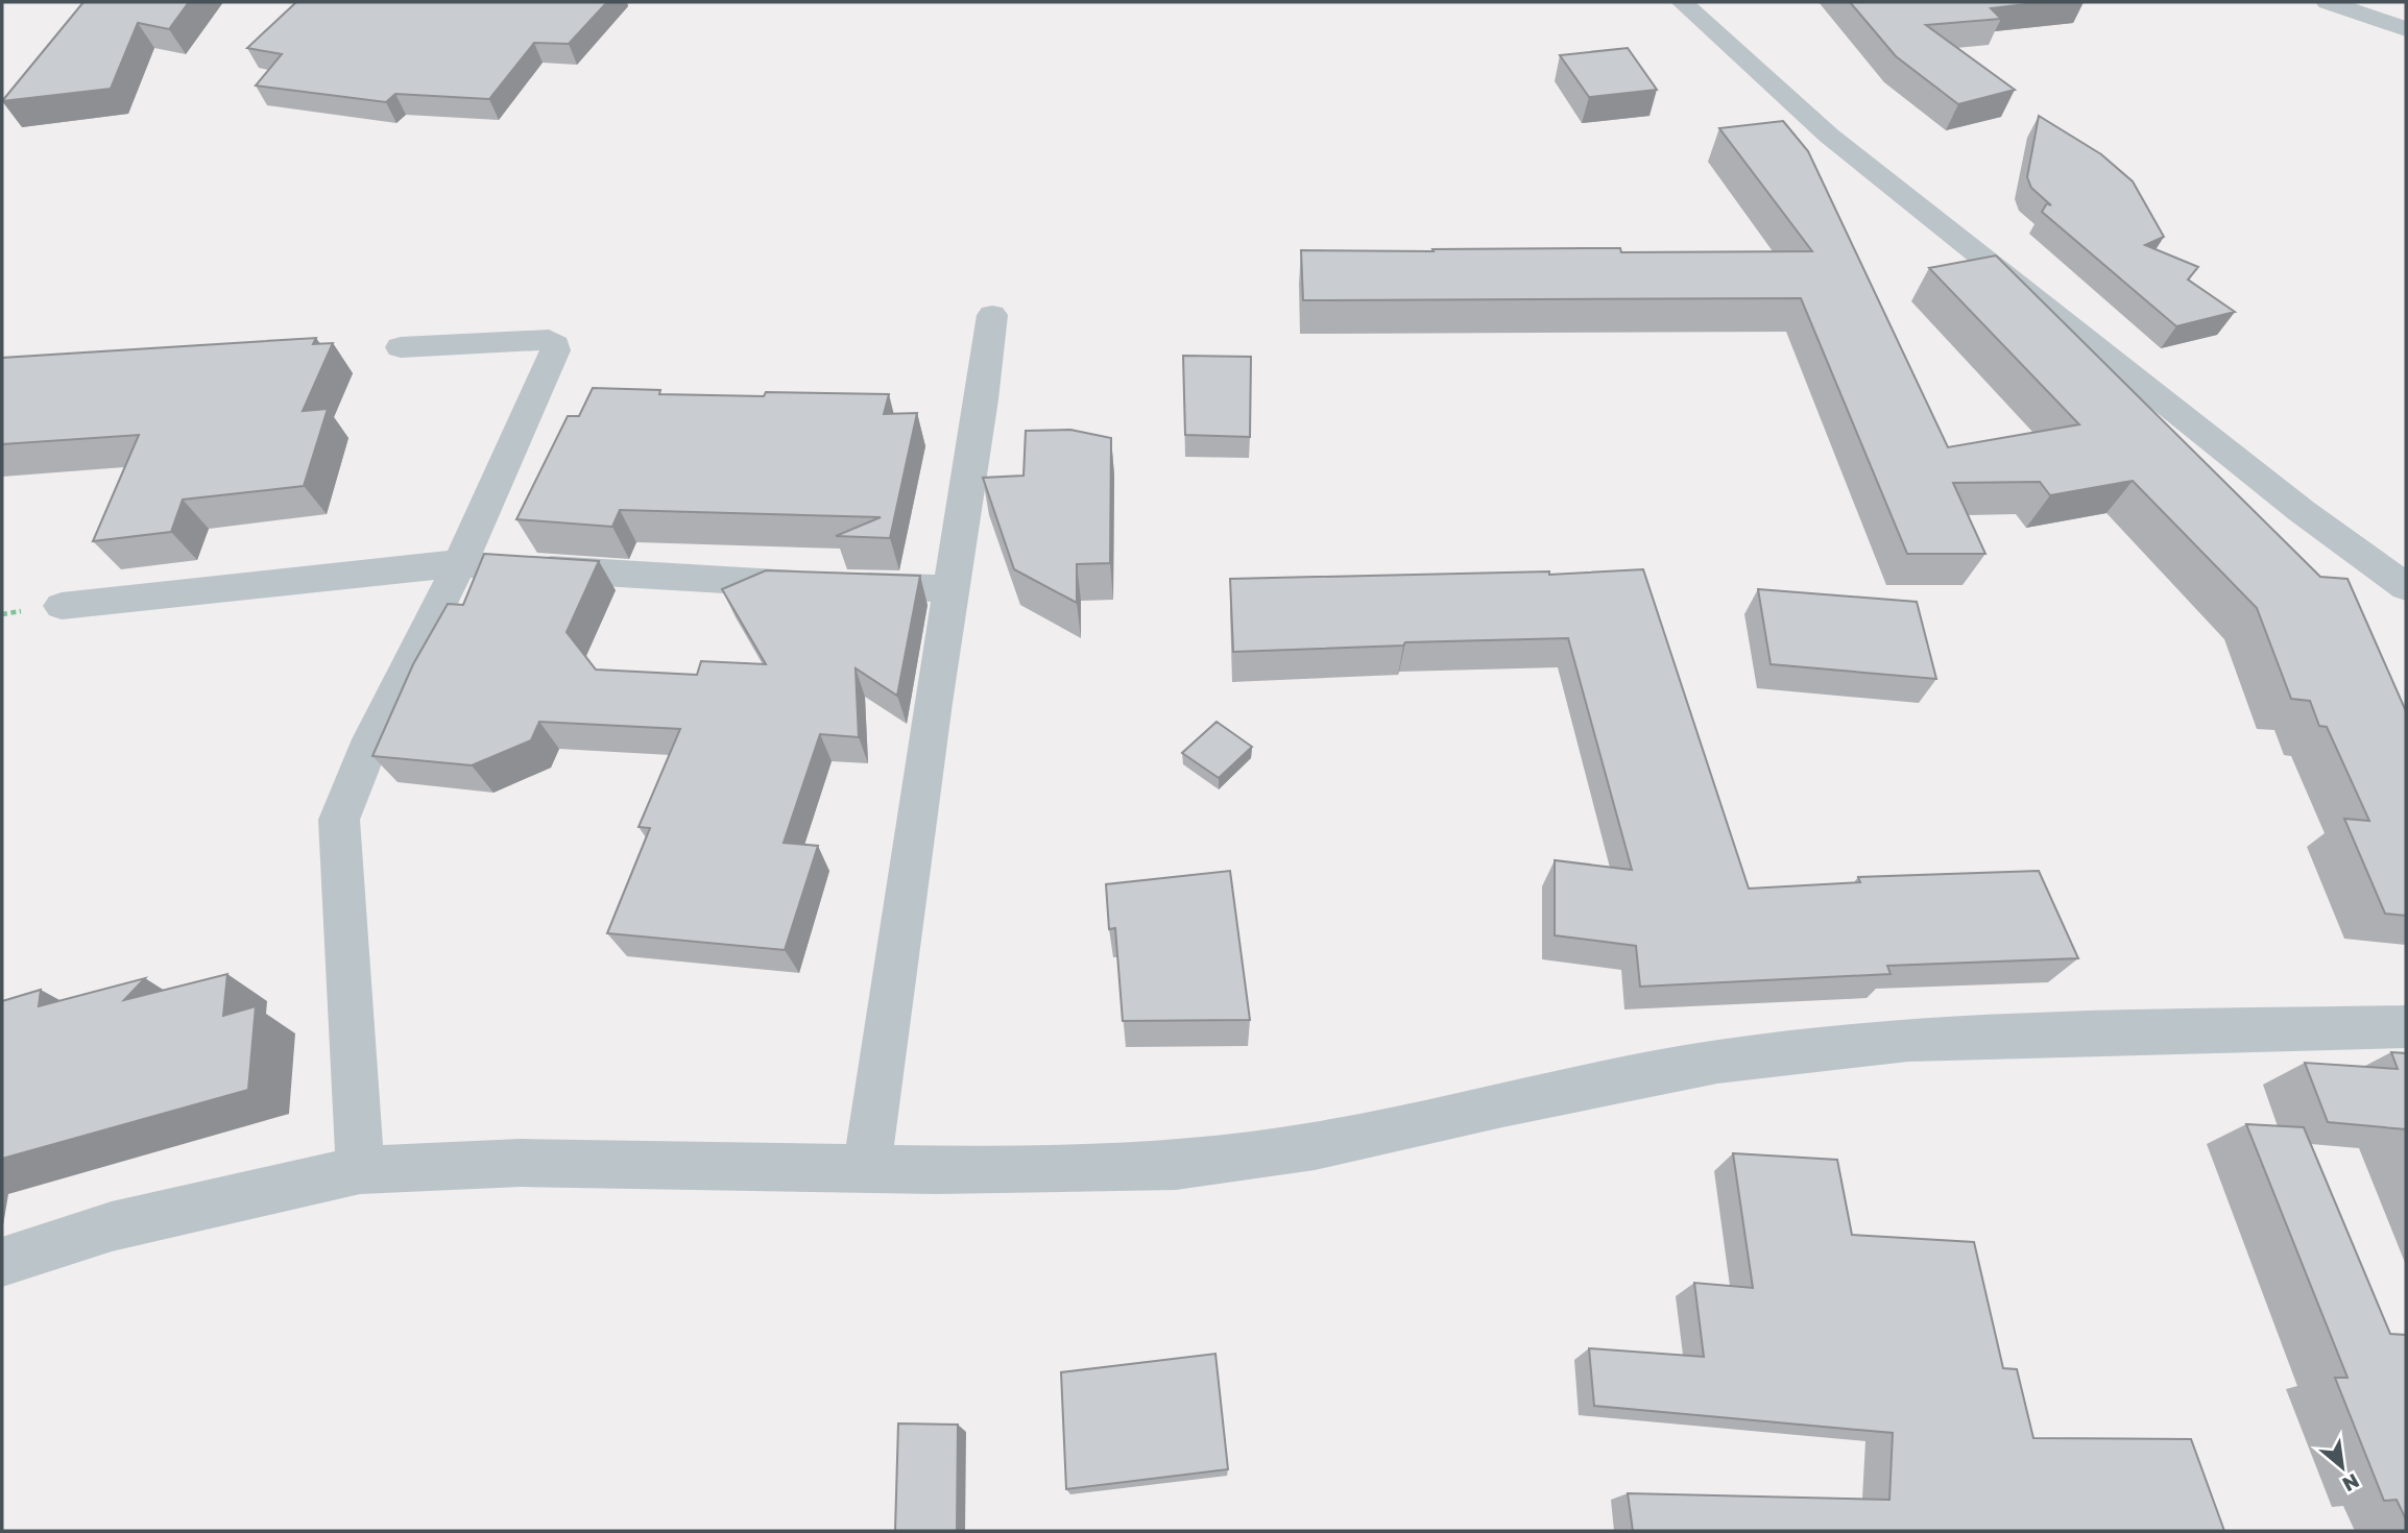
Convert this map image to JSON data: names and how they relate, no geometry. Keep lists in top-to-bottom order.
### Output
{
  "north": "bottom right"
}
